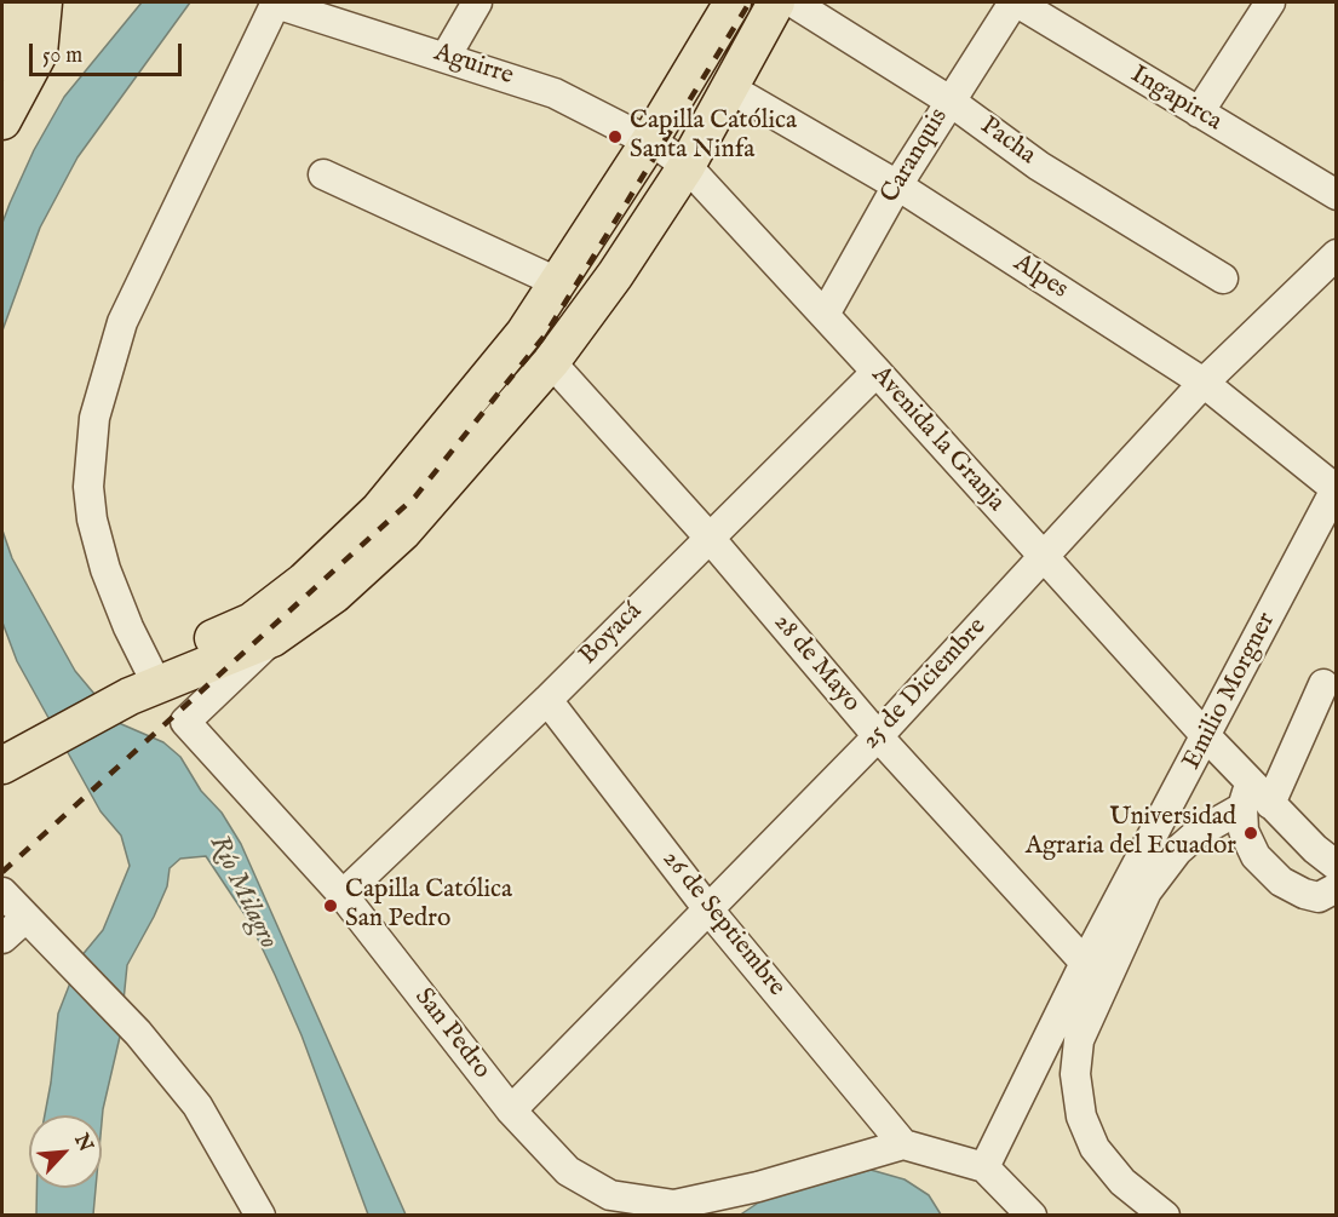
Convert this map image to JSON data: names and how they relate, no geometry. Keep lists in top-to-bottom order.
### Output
{
  "streets": {
    "street": [
      "Aguirre",
      "Ingapirca",
      "Pacha",
      "Caranquis",
      "Alpes",
      "Avenida la Granja",
      "Boyacá",
      "28 de Mayo",
      "25 de Diciembre",
      "Emilio Morgner",
      "26 de Septiembre",
      "San Pedro"
    ]
  },
  "crossings": [
    ["Aguirre", "Avenida la Granja"],
    ["Ingapirca", "Caranquis"],
    ["Pacha", "Caranquis"],
    ["Caranquis", "Alpes"],
    ["Caranquis", "Avenida la Granja"],
    ["Alpes", "25 de Diciembre"],
    ["Alpes", "Emilio Morgner"],
    ["Avenida la Granja", "Boyacá"],
    ["Avenida la Granja", "25 de Diciembre"],
    ["Avenida la Granja", "Emilio Morgner"],
    ["Boyacá", "28 de Mayo"],
    ["Boyacá", "26 de Septiembre"],
    ["Boyacá", "San Pedro"],
    ["28 de Mayo", "25 de Diciembre"],
    ["28 de Mayo", "Emilio Morgner"],
    ["25 de Diciembre", "26 de Septiembre"],
    ["25 de Diciembre", "San Pedro"],
    ["26 de Septiembre", "San Pedro"]
  ],
  "water": ["Río Milagro"],
  "places": ["Capilla Católica Santa Ninfa", "Universidad Agraria del Ecuador", "Capilla Católica San Pedro"],
  "scale_bar": "50 m",
  "north": "top right"
}
